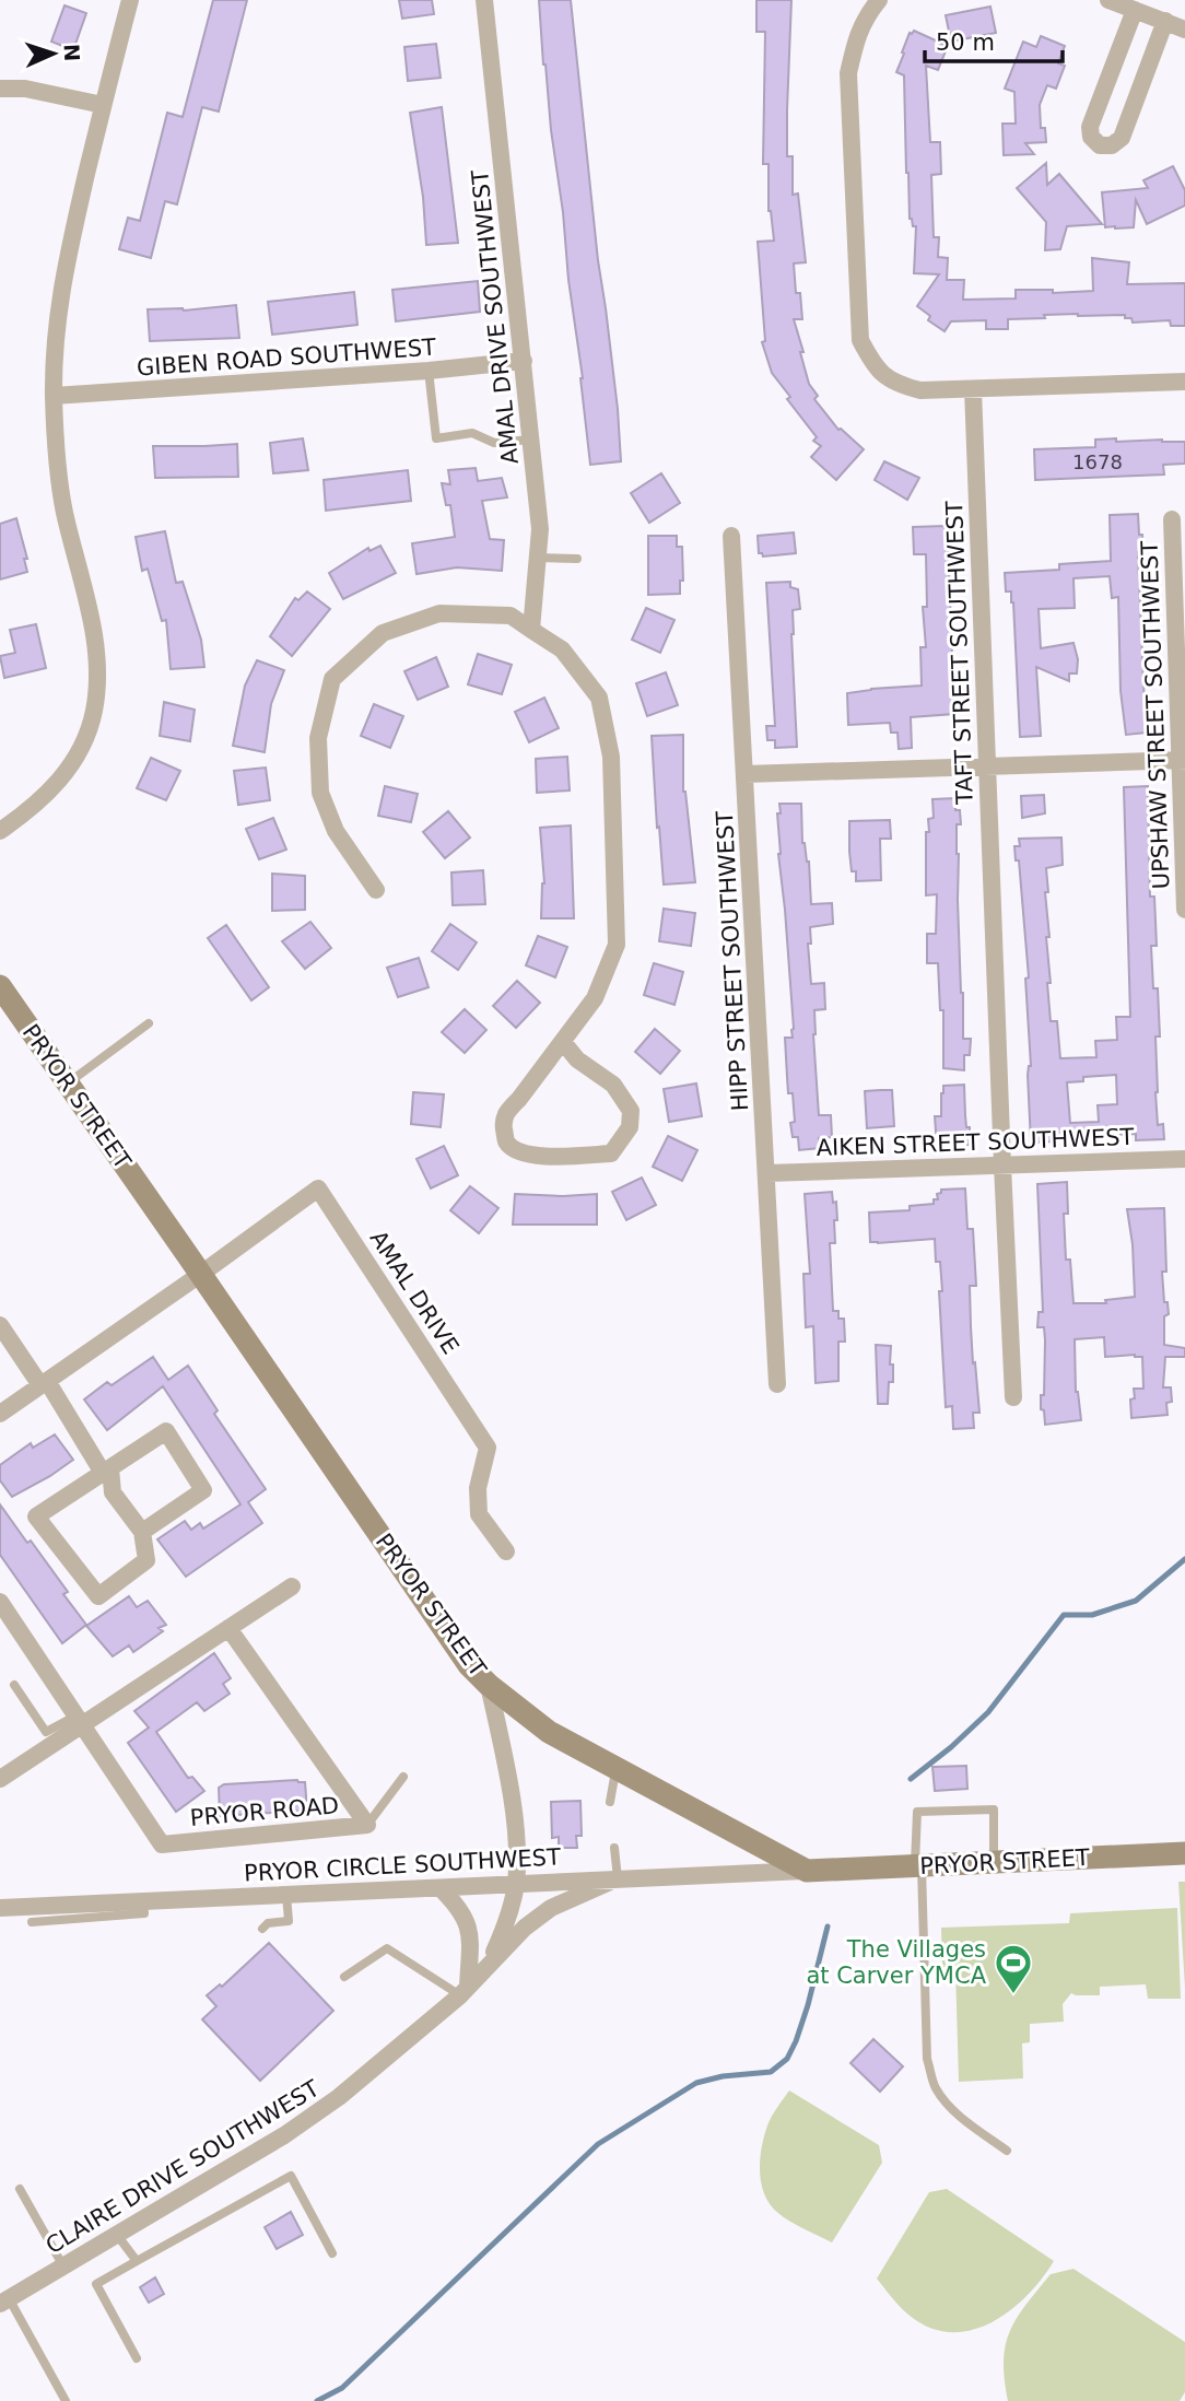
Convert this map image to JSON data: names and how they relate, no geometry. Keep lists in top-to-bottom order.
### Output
{
  "streets": {
    "main road": ["PRYOR STREET"],
    "street": [
      "AMAL DRIVE SOUTHWEST",
      "GIBEN ROAD SOUTHWEST",
      "TAFT STREET SOUTHWEST",
      "UPSHAW STREET SOUTHWEST",
      "HIPP STREET SOUTHWEST",
      "AIKEN STREET SOUTHWEST",
      "AMAL DRIVE",
      "PRYOR ROAD",
      "PRYOR CIRCLE SOUTHWEST",
      "CLAIRE DRIVE SOUTHWEST"
    ]
  },
  "crossings": [
    ["AMAL DRIVE SOUTHWEST", "GIBEN ROAD SOUTHWEST"],
    ["TAFT STREET SOUTHWEST", "AIKEN STREET SOUTHWEST"],
    ["HIPP STREET SOUTHWEST", "AIKEN STREET SOUTHWEST"],
    ["PRYOR STREET", "AMAL DRIVE"],
    ["PRYOR STREET", "PRYOR CIRCLE SOUTHWEST"],
    ["PRYOR STREET", "CLAIRE DRIVE SOUTHWEST"],
    ["PRYOR CIRCLE SOUTHWEST", "CLAIRE DRIVE SOUTHWEST"]
  ],
  "places": {
    "sports": ["The Villages at Carver YMCA"]
  },
  "house_numbers": ["1678"],
  "scale_bar": "50 m",
  "north": "right"
}
